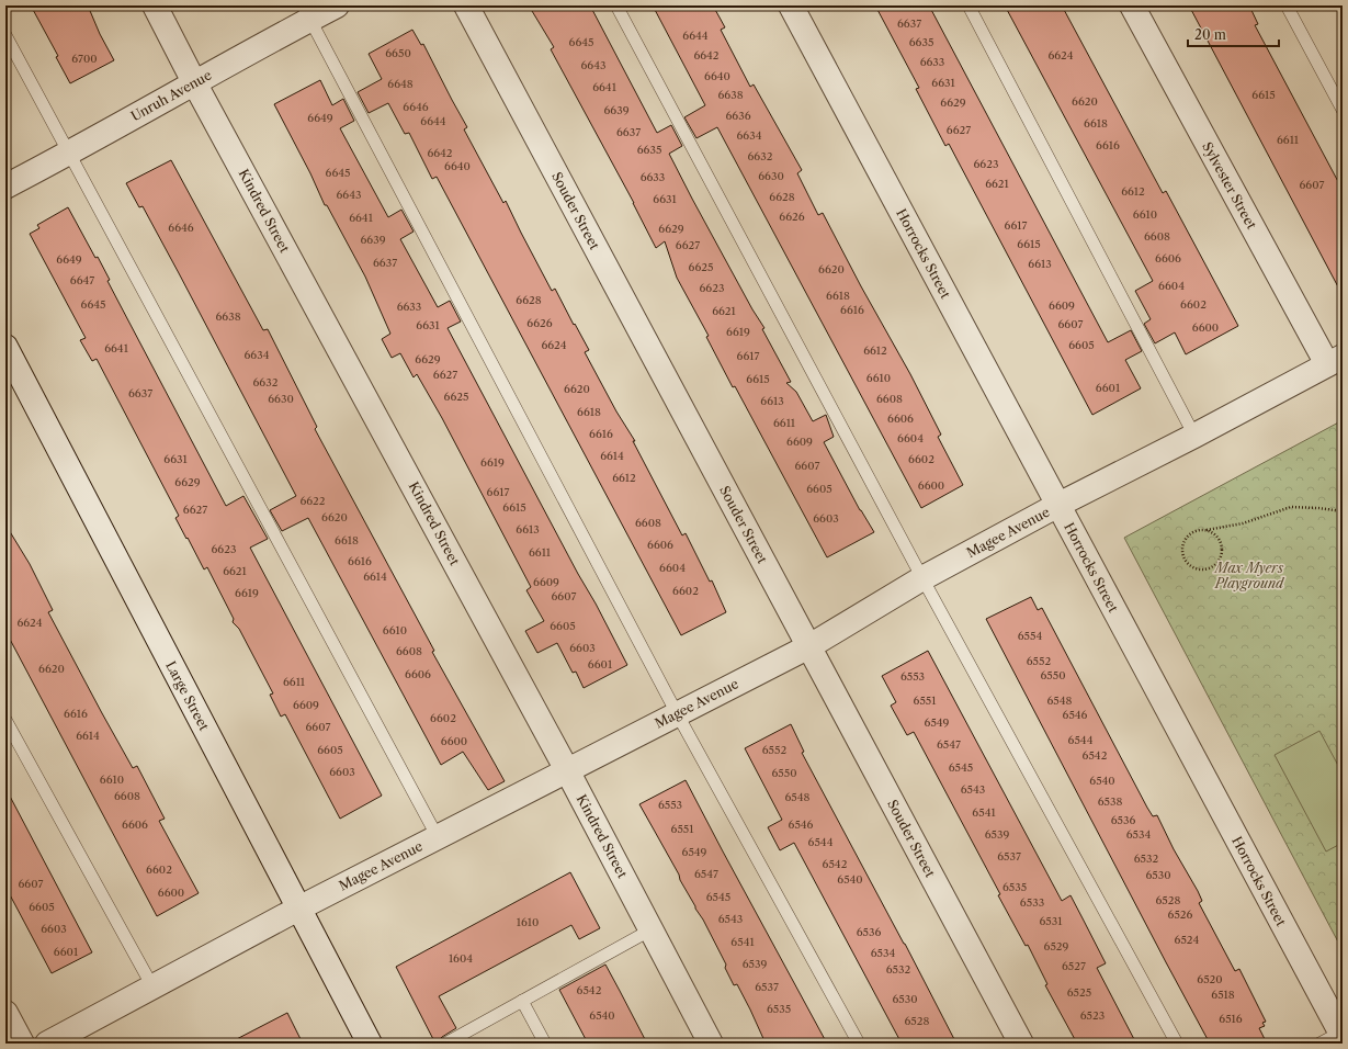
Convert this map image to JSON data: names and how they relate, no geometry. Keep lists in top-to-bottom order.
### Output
{
  "streets": {
    "street": [
      "Unruh Avenue",
      "Sylvester Street",
      "Kindred Street",
      "Souder Street",
      "Horrocks Street",
      "Magee Avenue",
      "Large Street"
    ]
  },
  "crossings": [
    ["Unruh Avenue", "Kindred Street"],
    ["Sylvester Street", "Magee Avenue"],
    ["Kindred Street", "Magee Avenue"],
    ["Souder Street", "Magee Avenue"],
    ["Horrocks Street", "Magee Avenue"],
    ["Magee Avenue", "Large Street"]
  ],
  "parks": ["Max Myers Playground"],
  "house_numbers": [
    "6637",
    "6644",
    "6645",
    "6635",
    "6650",
    "6642",
    "6624",
    "6700",
    "6633",
    "6643",
    "6640",
    "6631",
    "6648",
    "6641",
    "6638",
    "6615",
    "6620",
    "6629",
    "6646",
    "6639",
    "6636",
    "6649",
    "6644",
    "6618",
    "6627",
    "6637",
    "6634",
    "6611",
    "6616",
    "6635",
    "6642",
    "6632",
    "6623",
    "6640",
    "6645",
    "6630",
    "6633",
    "6621",
    "6607",
    "6612",
    "6643",
    "6628",
    "6631",
    "6610",
    "6626",
    "6641",
    "6617",
    "6646",
    "6629",
    "6608",
    "6639",
    "6615",
    "6627",
    "6606",
    "6649",
    "6637",
    "6613",
    "6625",
    "6620",
    "6647",
    "6604",
    "6623",
    "6618",
    "6628",
    "6645",
    "6602",
    "6609",
    "6633",
    "6616",
    "6621",
    "6638",
    "6626",
    "6607",
    "6631",
    "6600",
    "6619",
    "6624",
    "6605",
    "6641",
    "6612",
    "6634",
    "6617",
    "6629",
    "6627",
    "6610",
    "6615",
    "6632",
    "6601",
    "6620",
    "6637",
    "6625",
    "6630",
    "6608",
    "6613",
    "6618",
    "6606",
    "6611",
    "6616",
    "6604",
    "6609",
    "6614",
    "6631",
    "6602",
    "6619",
    "6607",
    "6612",
    "6629",
    "6600",
    "6605",
    "6617",
    "6622",
    "6615",
    "6627",
    "6620",
    "6603",
    "6608",
    "6613",
    "6618",
    "6606",
    "6623",
    "6611",
    "6616",
    "6604",
    "6621",
    "6614",
    "6609",
    "6602",
    "6619",
    "6607",
    "6624",
    "6605",
    "6610",
    "6554",
    "6603",
    "6608",
    "6552",
    "6601",
    "6620",
    "6606",
    "6550",
    "6553",
    "6611",
    "6551",
    "6548",
    "6609",
    "6616",
    "6546",
    "6602",
    "6549",
    "6607",
    "6614",
    "6544",
    "6600",
    "6547",
    "6605",
    "6552",
    "6542",
    "6545",
    "6603",
    "6550",
    "6610",
    "6540",
    "6543",
    "6608",
    "6548",
    "6538",
    "6553",
    "6541",
    "6536",
    "6606",
    "6546",
    "6551",
    "6539",
    "6534",
    "6544",
    "6549",
    "6537",
    "6532",
    "6542",
    "6602",
    "6547",
    "6530",
    "6540",
    "6607",
    "6535",
    "6600",
    "6545",
    "6528",
    "6533",
    "6605",
    "6526",
    "6543",
    "6531",
    "1610",
    "6603",
    "6536",
    "6524",
    "6541",
    "6529",
    "6601",
    "6534",
    "1604",
    "6539",
    "6527",
    "6532",
    "6520",
    "6537",
    "6542",
    "6525",
    "6518",
    "6530",
    "6535",
    "6540",
    "6523",
    "6516",
    "6528"
  ],
  "scale_bar": "20 m"
}
